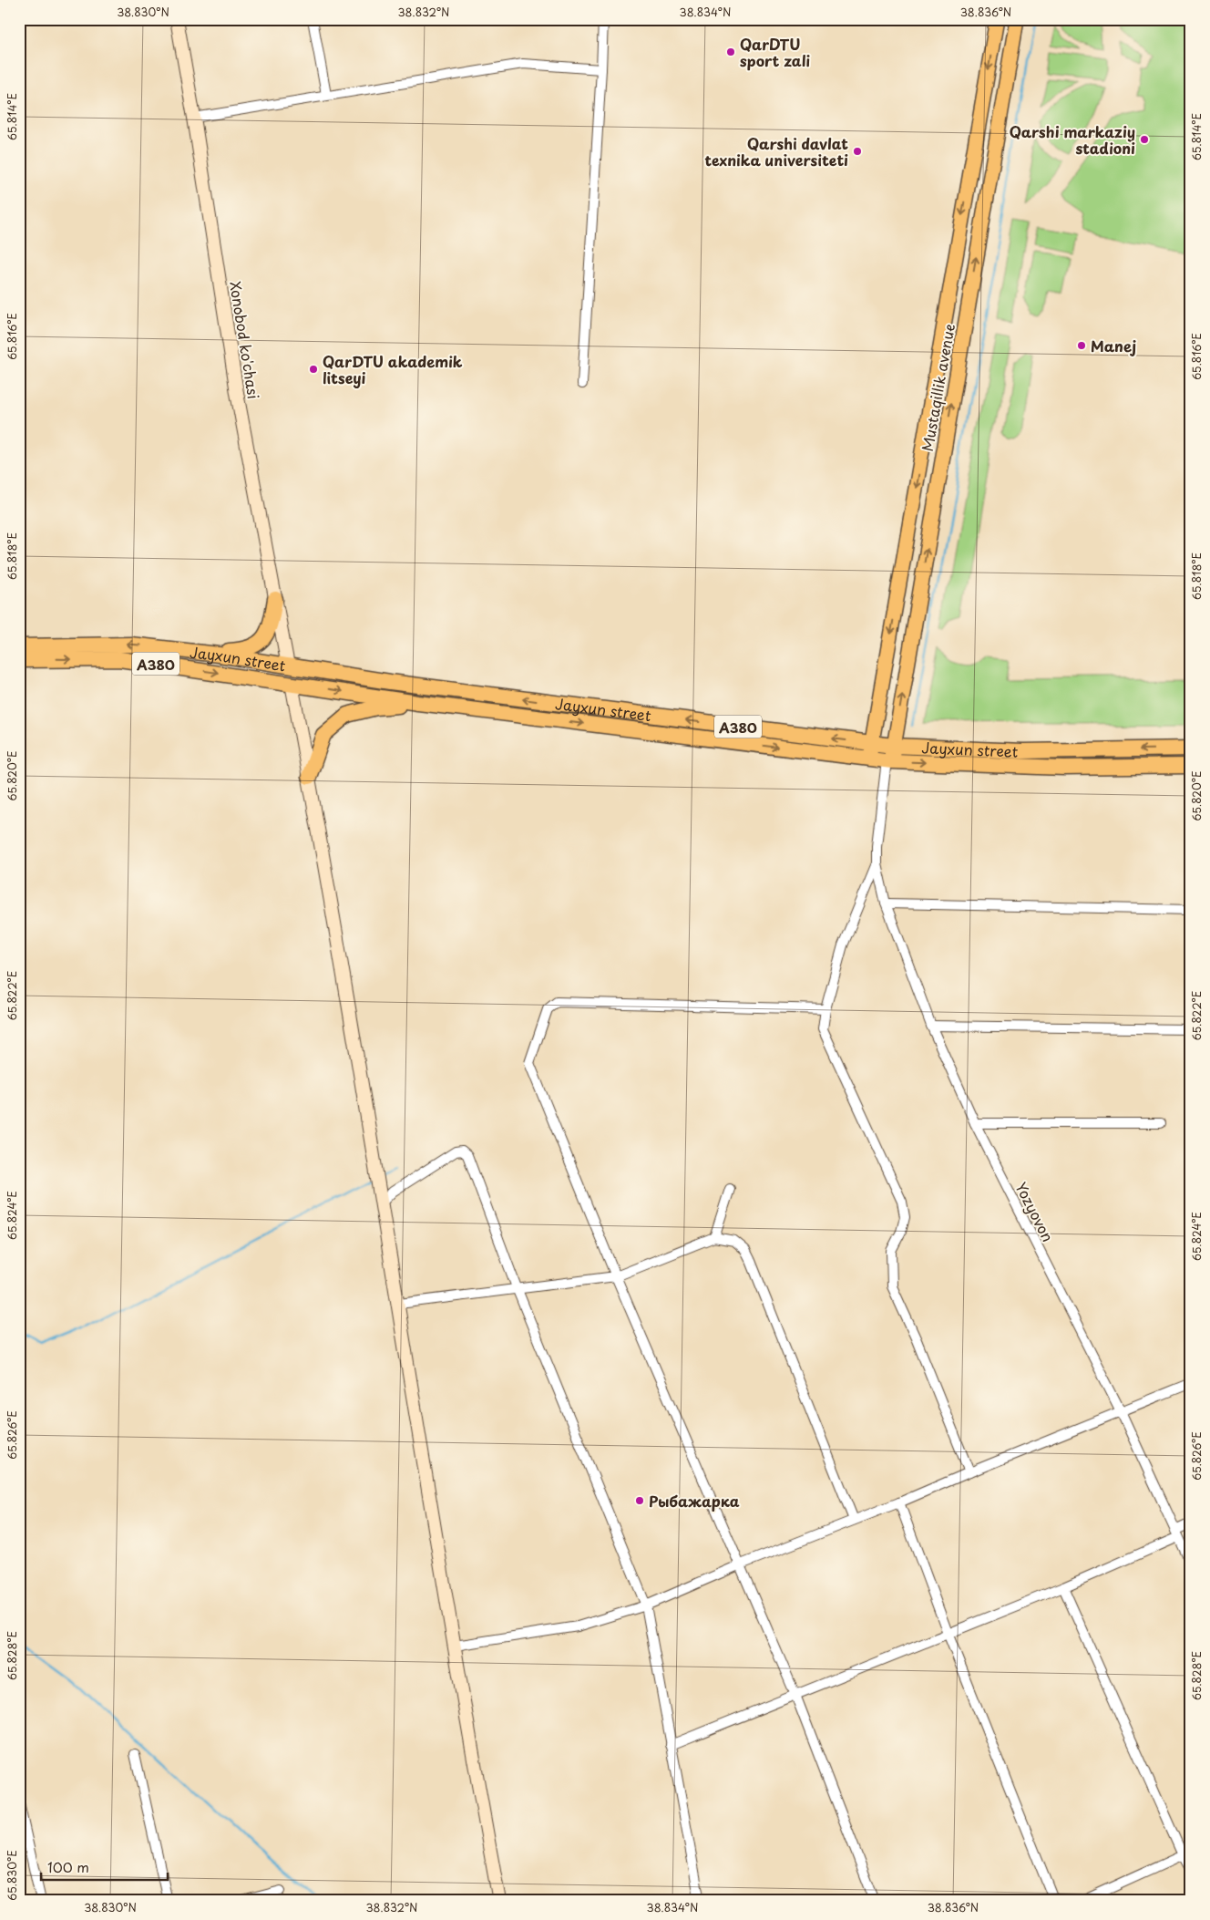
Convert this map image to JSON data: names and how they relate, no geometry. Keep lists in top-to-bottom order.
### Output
{
  "streets": {
    "highway": ["Jayxun street", "A380"],
    "main road": ["Xonobod ko'chasi", "Mustaqillik avenue"],
    "street": ["Yozyovon"]
  },
  "crossings": [
    ["Xonobod ko'chasi", "Jayxun street"],
    ["Mustaqillik avenue", "Jayxun street"]
  ],
  "places": [
    "QarDTU sport zali",
    "Qarshi markaziy stadioni",
    "Qarshi davlat texnika universiteti",
    "Manej",
    "QarDTU akademik litseyi",
    "Рыбажарка"
  ],
  "scale_bar": "100 m",
  "coordinates": [
    "38.830°N",
    "38.832°N",
    "38.834°N",
    "38.836°N",
    "65.814°E",
    "65.816°E",
    "65.818°E",
    "65.820°E",
    "65.822°E",
    "65.824°E",
    "65.826°E",
    "65.828°E",
    "65.830°E"
  ]
}
